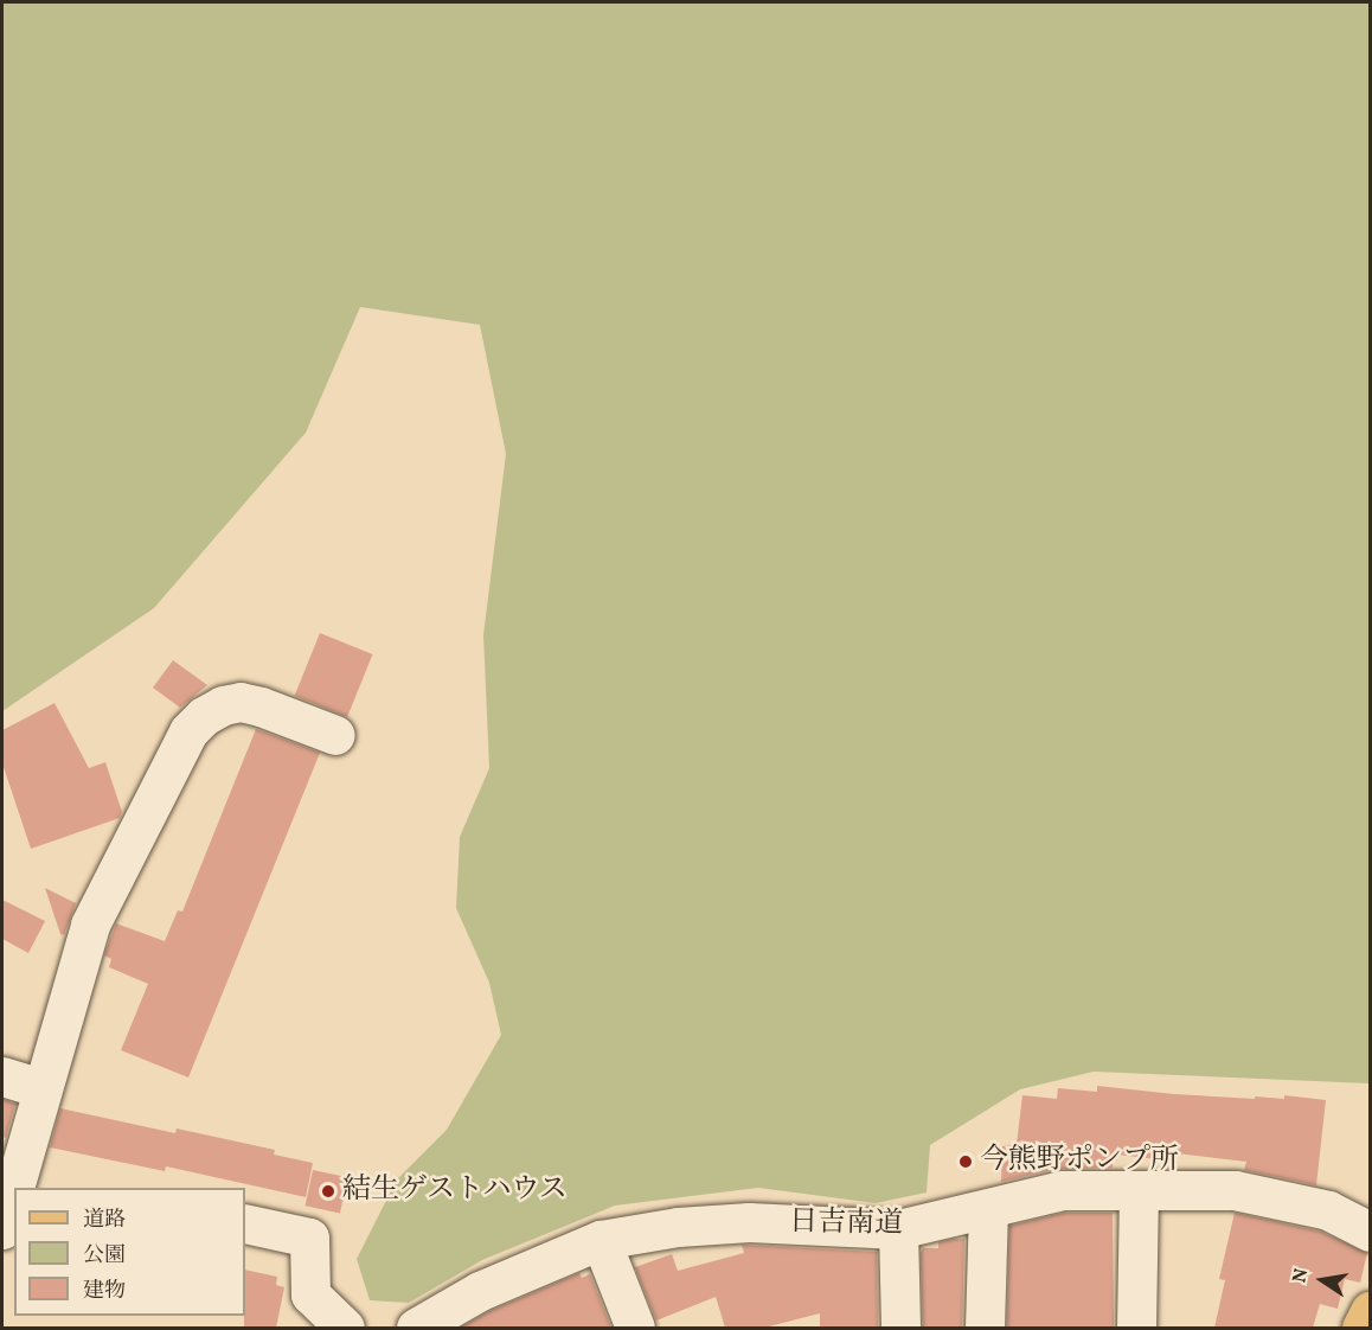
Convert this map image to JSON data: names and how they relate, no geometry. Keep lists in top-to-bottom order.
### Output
{
  "streets": {
    "street": ["日吉南道"]
  },
  "places": ["今熊野ポンプ所", "結生ゲストハウス"],
  "legend": ["道路", "公園", "建物"],
  "north": "left"
}
